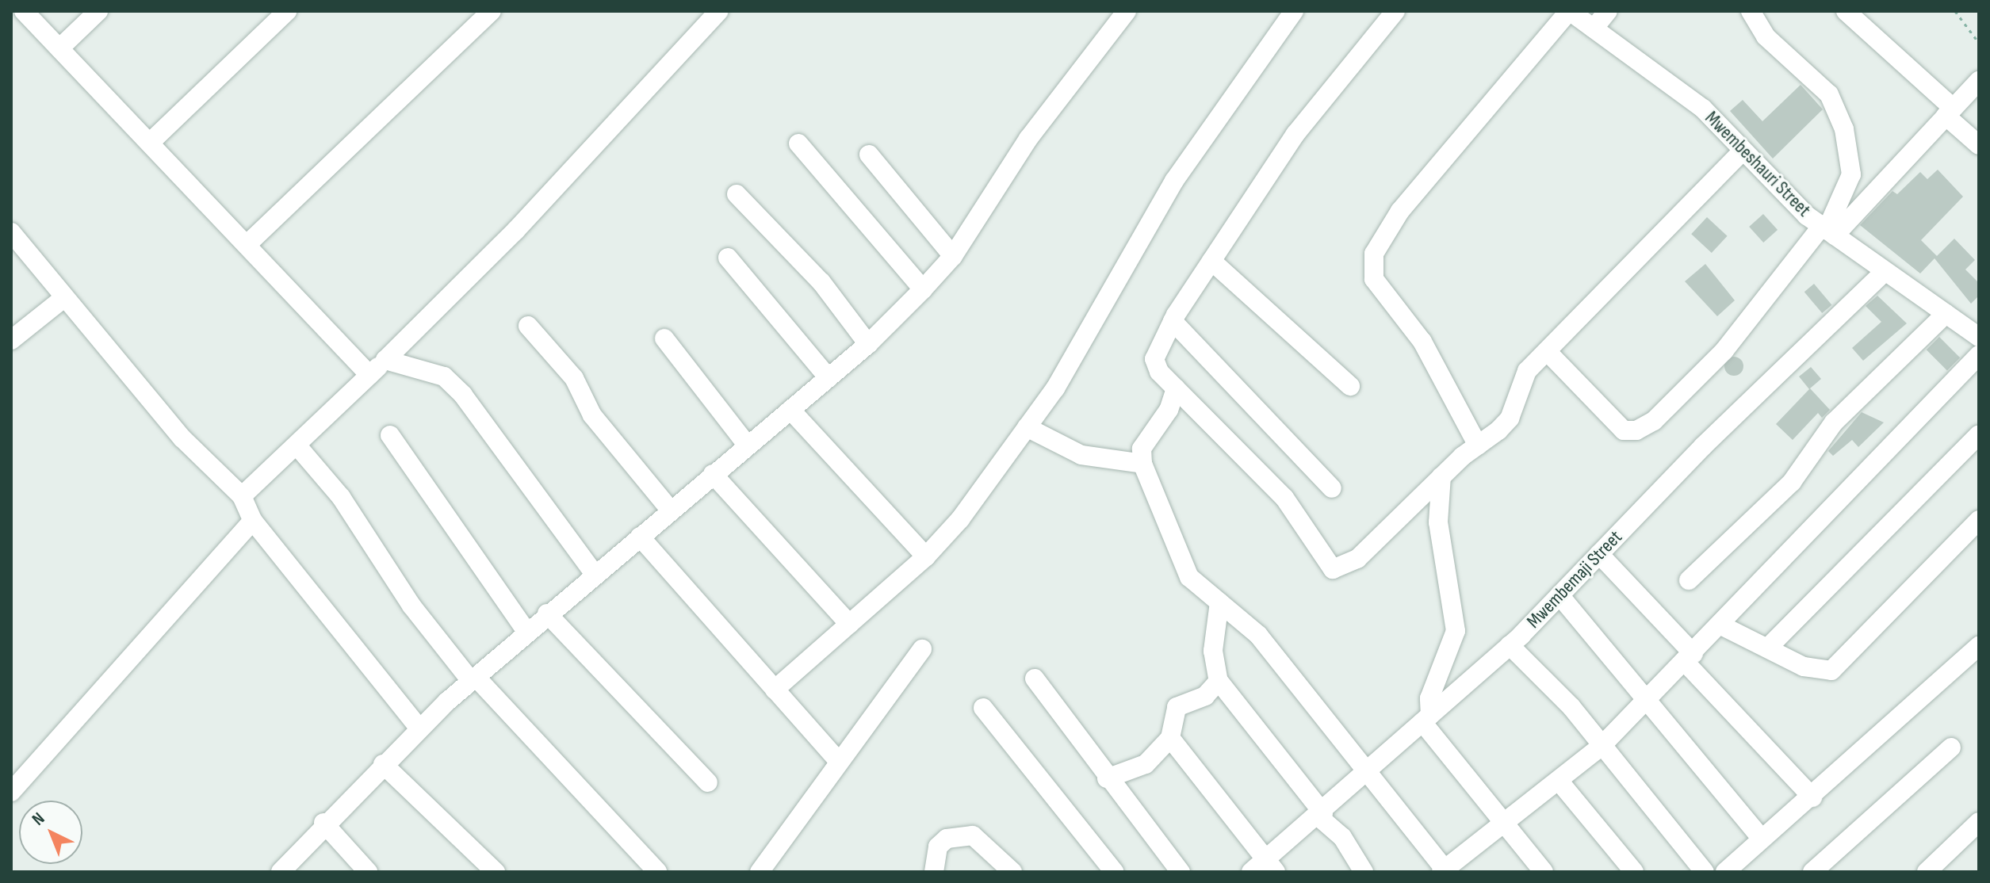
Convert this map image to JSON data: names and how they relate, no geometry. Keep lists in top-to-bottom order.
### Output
{
  "streets": {
    "street": ["Mwembeshauri Street", "Mwembemaji Street"]
  },
  "crossings": [
    ["Mwembeshauri Street", "Mwembemaji Street"]
  ],
  "north": "top left"
}
